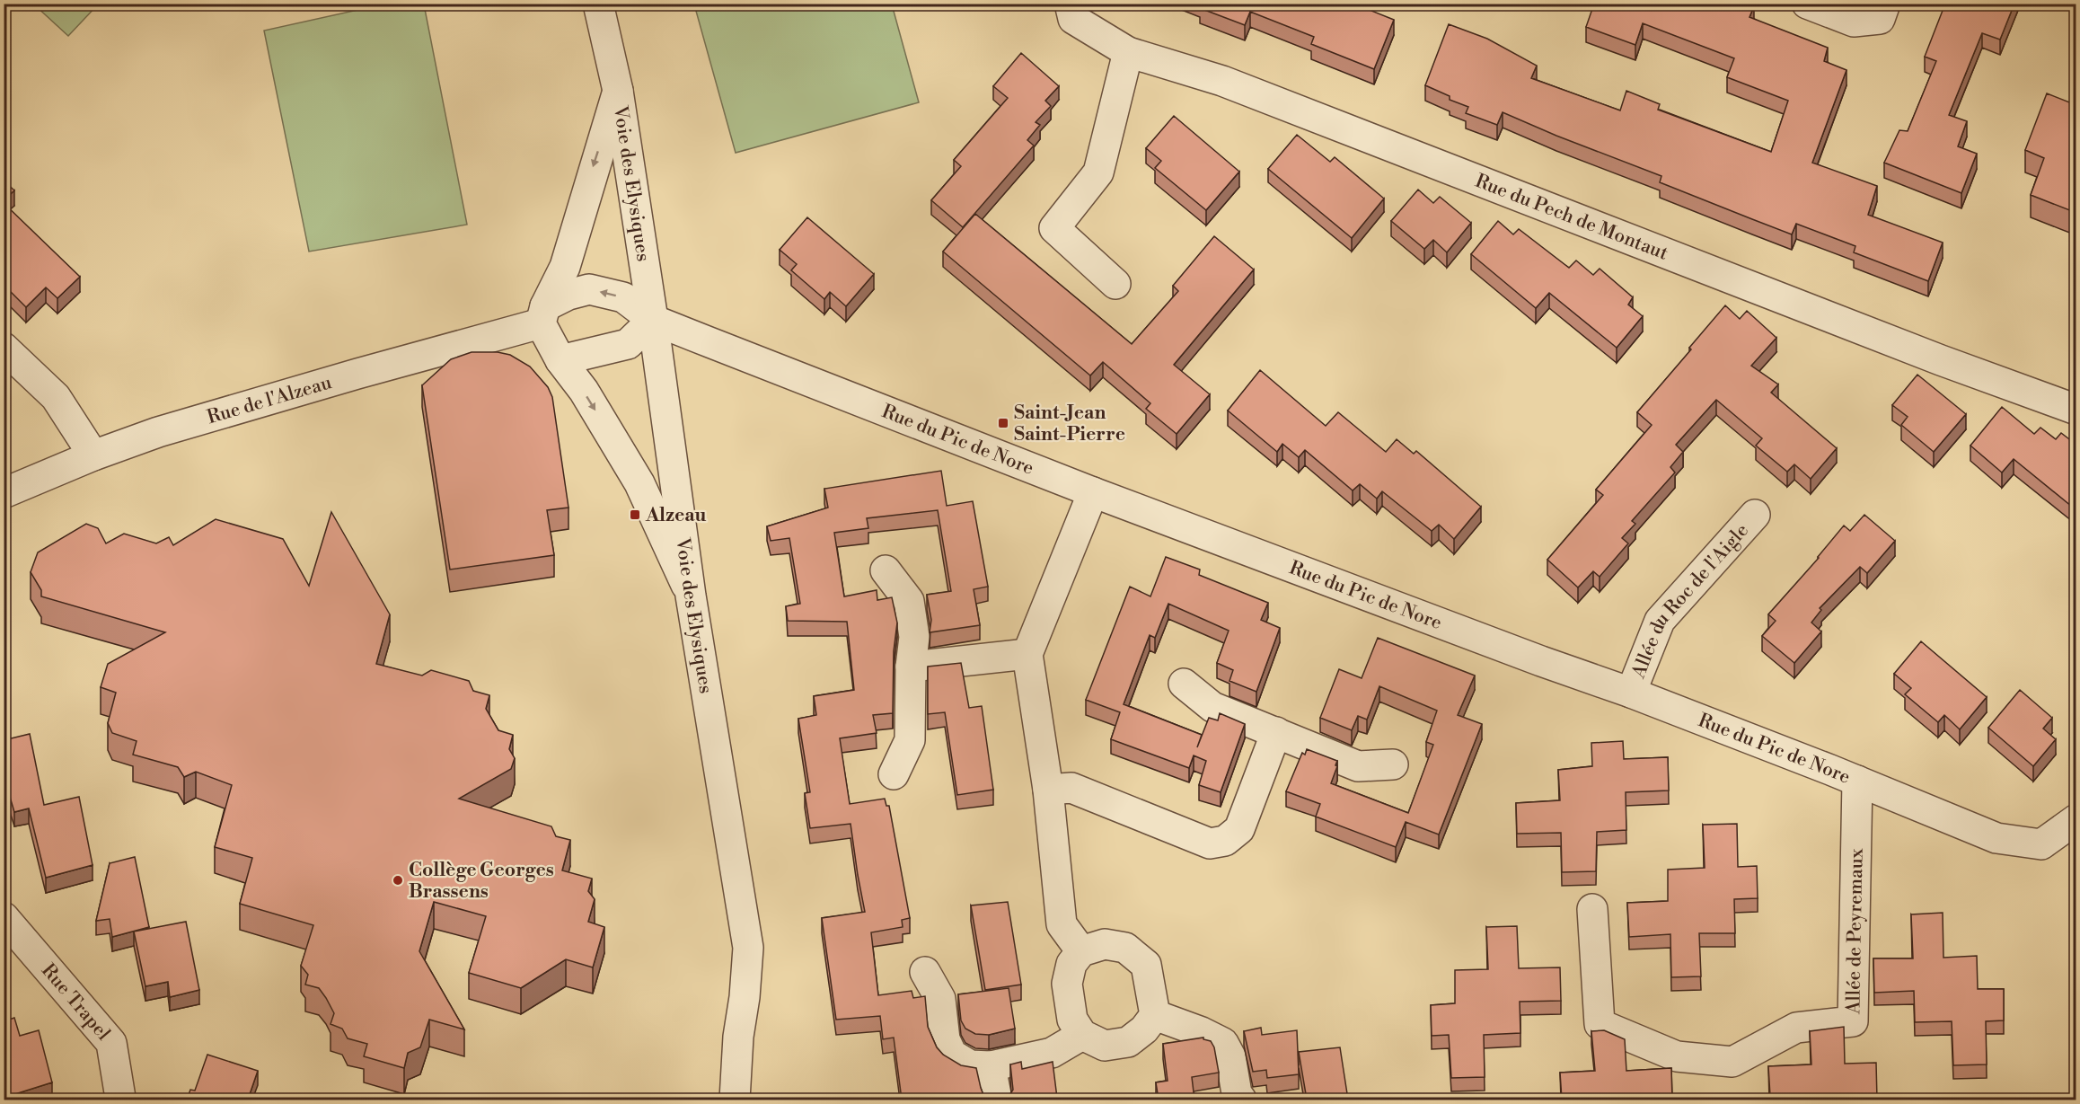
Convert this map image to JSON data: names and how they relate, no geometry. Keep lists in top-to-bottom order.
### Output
{
  "streets": {
    "street": [
      "Voie des Elysiques",
      "Rue du Pech de Montaut",
      "Rue de l'Alzeau",
      "Rue du Pic de Nore",
      "Allée du Roc de l'Aigle",
      "Allée de Peyremaux",
      "Rue Trapel"
    ]
  },
  "crossings": [
    ["Voie des Elysiques", "Rue de l'Alzeau"],
    ["Voie des Elysiques", "Rue du Pic de Nore"],
    ["Rue de l'Alzeau", "Rue du Pic de Nore"],
    ["Rue du Pic de Nore", "Allée du Roc de l'Aigle"],
    ["Rue du Pic de Nore", "Allée de Peyremaux"]
  ],
  "places": {
    "transit": ["Saint-Jean Saint-Pierre", "Alzeau"],
    "other": ["Collège Georges Brassens"]
  }
}
